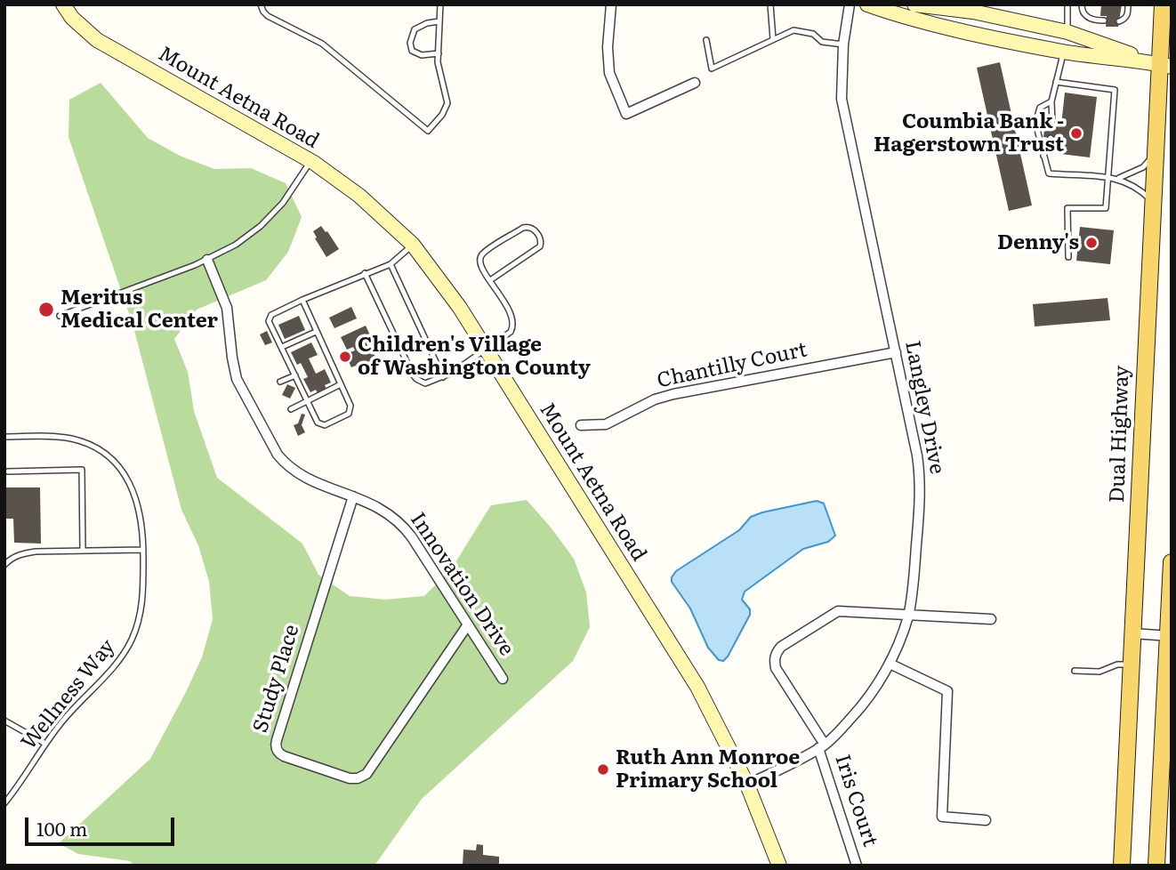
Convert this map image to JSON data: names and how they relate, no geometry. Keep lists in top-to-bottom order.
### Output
{
  "streets": {
    "main road": ["Dual Highway"],
    "street": [
      "Mount Aetna Road",
      "Chantilly Court",
      "Langley Drive",
      "Innovation Drive",
      "Study Place",
      "Iris Court"
    ],
    "lane": ["Wellness Way"]
  },
  "crossings": [
    ["Mount Aetna Road", "Langley Drive"],
    ["Chantilly Court", "Langley Drive"],
    ["Langley Drive", "Iris Court"],
    ["Innovation Drive", "Study Place"]
  ],
  "places": [
    "Coumbia Bank - Hagerstown Trust",
    "Denny's",
    "Meritus Medical Center",
    "Children's Village of Washington County",
    "Ruth Ann Monroe Primary School"
  ],
  "scale_bar": "100 m"
}
